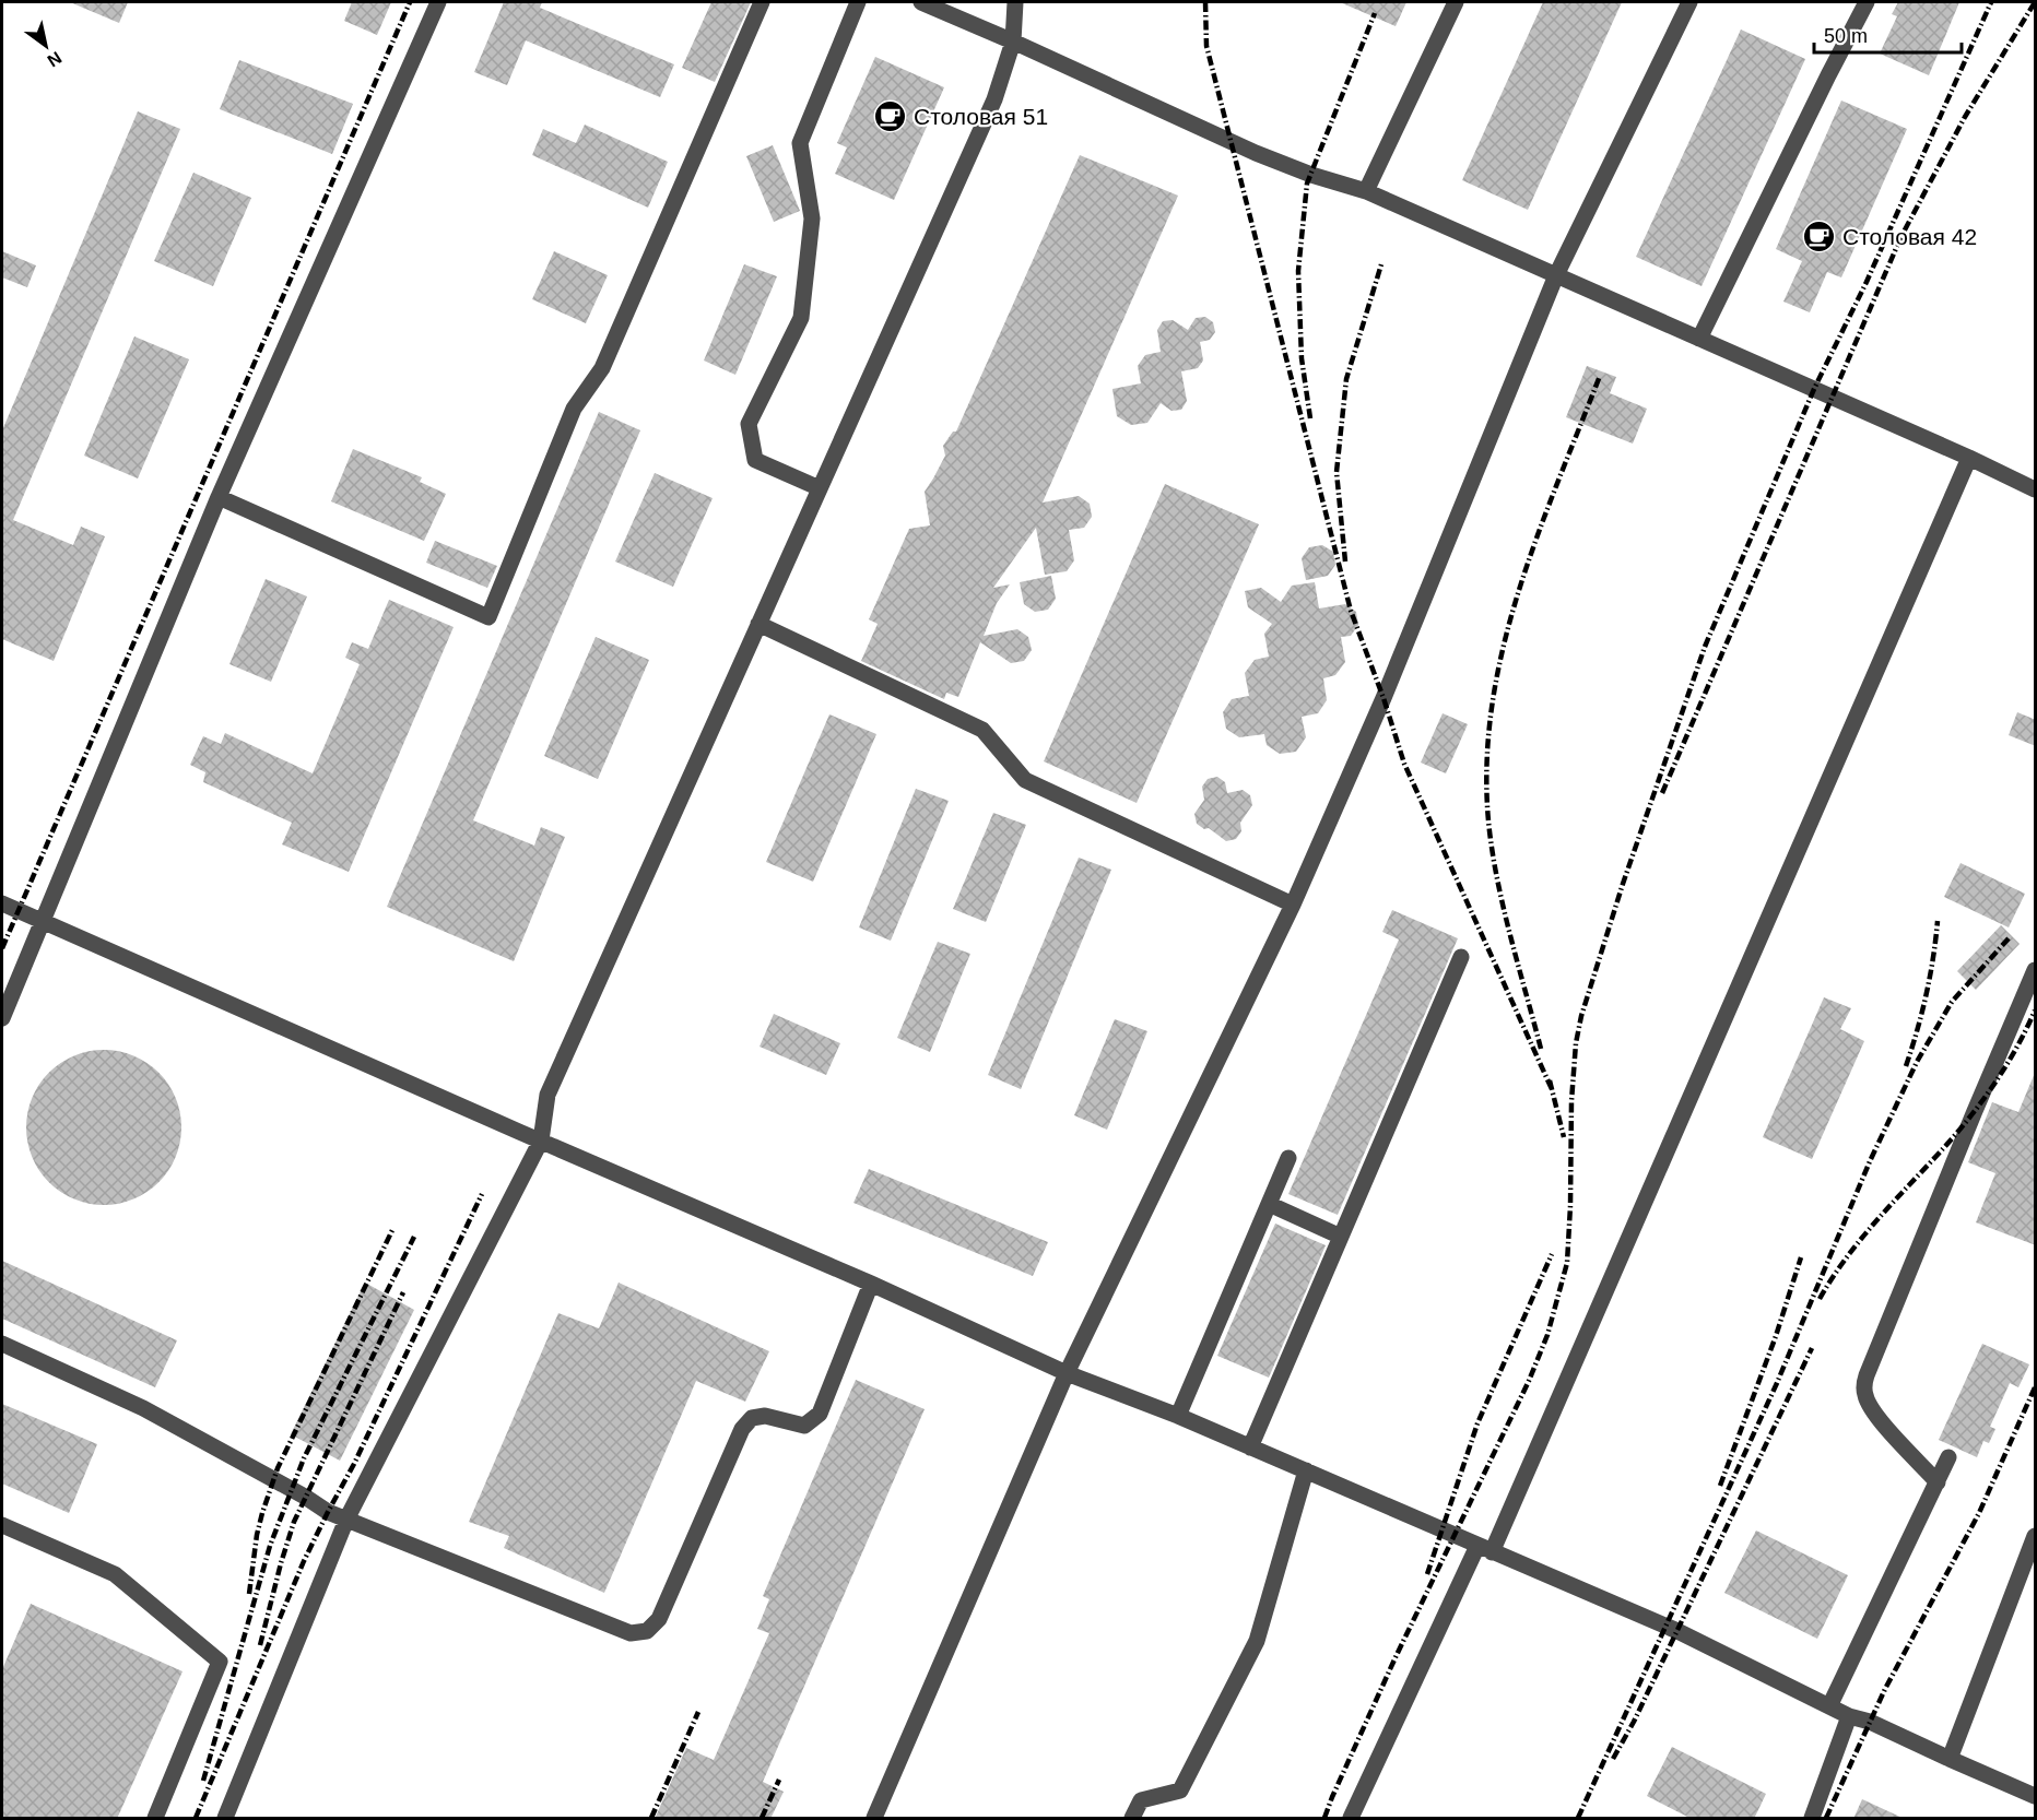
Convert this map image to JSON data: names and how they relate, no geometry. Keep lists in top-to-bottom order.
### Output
{
  "places": {
    "cafe": ["Столовая 51", "Столовая 42"]
  },
  "scale_bar": "50 m",
  "north": "bottom right"
}
